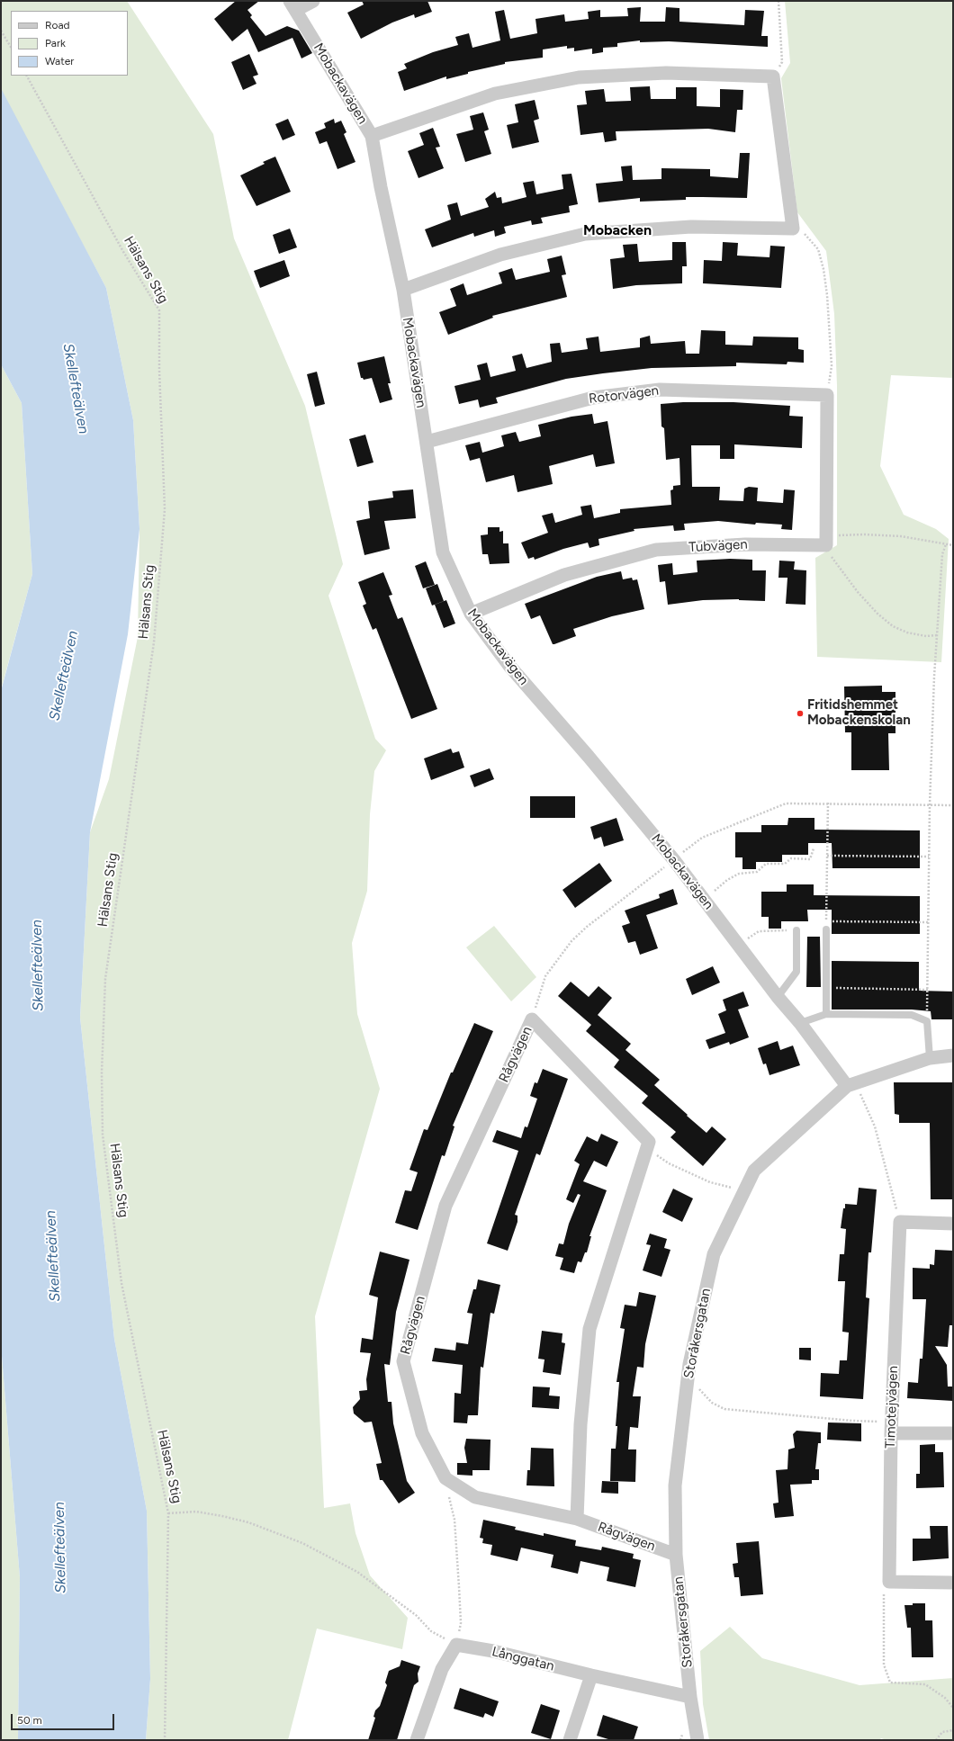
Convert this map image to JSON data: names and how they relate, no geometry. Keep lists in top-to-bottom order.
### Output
{
  "streets": {
    "street": [
      "Mobackavägen",
      "Rotorvägen",
      "Tubvägen",
      "Rågvägen",
      "Storåkersgatan",
      "Timotejvägen",
      "Långgatan"
    ],
    "path": ["Hälsans Stig"]
  },
  "crossings": [
    ["Mobackavägen", "Rotorvägen"],
    ["Mobackavägen", "Tubvägen"],
    ["Mobackavägen", "Storåkersgatan"],
    ["Rågvägen", "Storåkersgatan"],
    ["Storåkersgatan", "Långgatan"]
  ],
  "districts": ["Mobacken"],
  "water": ["Skellefteälven"],
  "places": ["Fritidshemmet Mobackenskolan"],
  "legend": ["Road", "Park", "Water"],
  "scale_bar": "50 m"
}
